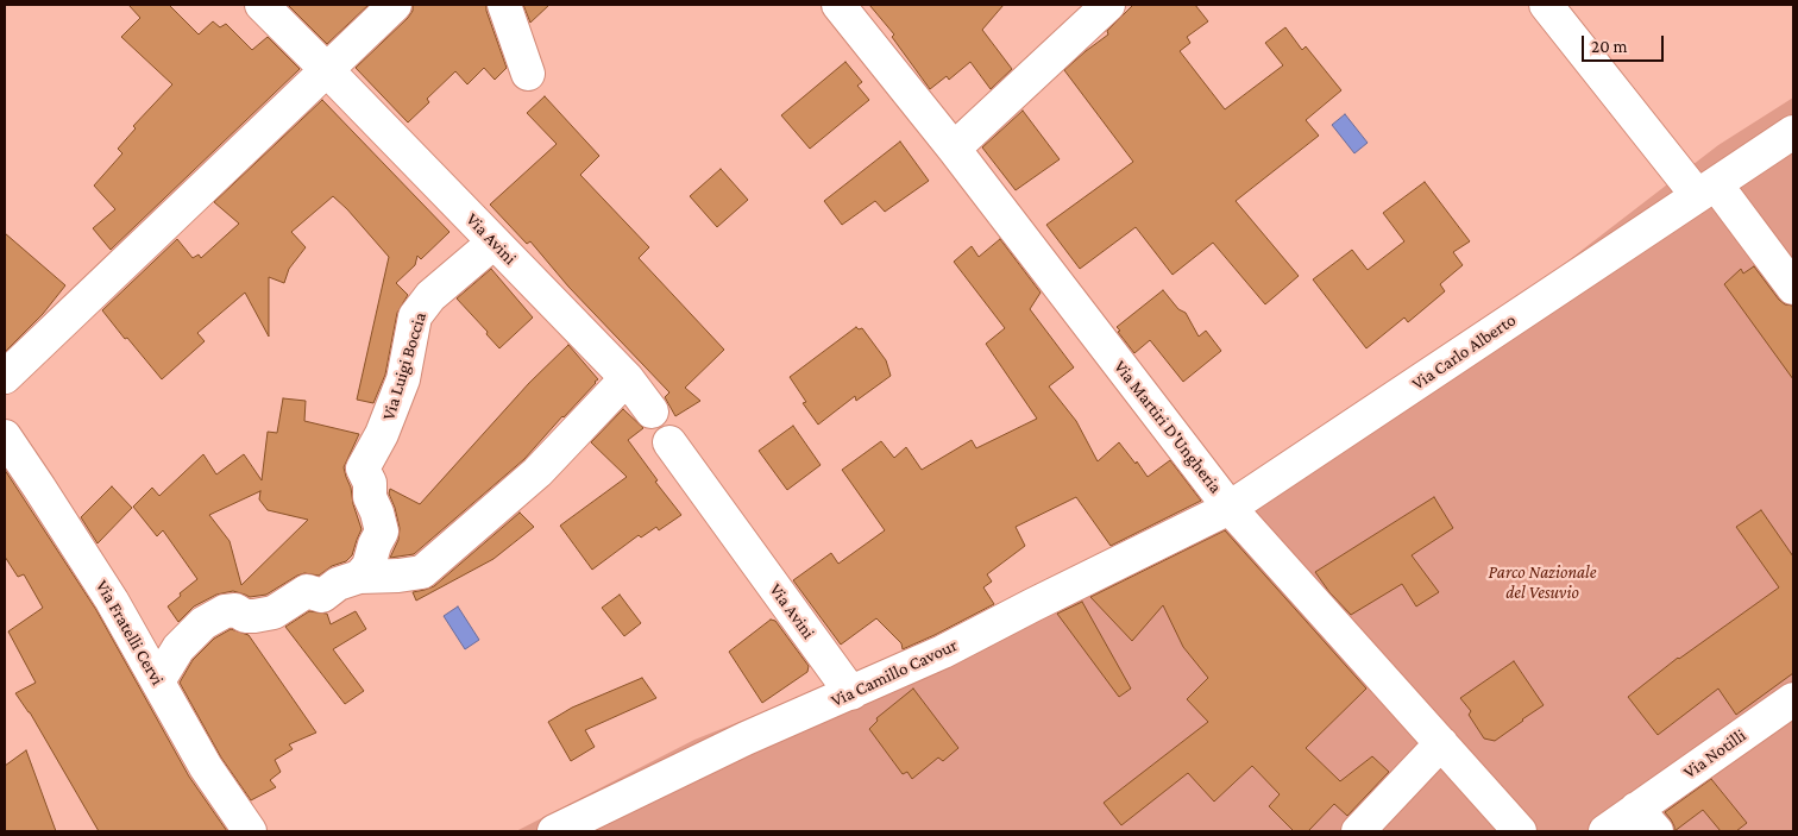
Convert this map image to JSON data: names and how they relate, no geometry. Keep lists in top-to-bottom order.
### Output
{
  "streets": {
    "street": [
      "Via Avini",
      "Via Carlo Alberto",
      "Via Luigi Boccia",
      "Via Martiri D'Ungheria",
      "Via Fratelli Cervi",
      "Via Camillo Cavour",
      "Via Notilli"
    ]
  },
  "crossings": [
    ["Via Avini", "Via Luigi Boccia"],
    ["Via Avini", "Via Camillo Cavour"],
    ["Via Carlo Alberto", "Via Martiri D'Ungheria"],
    ["Via Carlo Alberto", "Via Camillo Cavour"],
    ["Via Martiri D'Ungheria", "Via Camillo Cavour"]
  ],
  "parks": ["Parco Nazionale del Vesuvio"],
  "scale_bar": "20 m"
}
